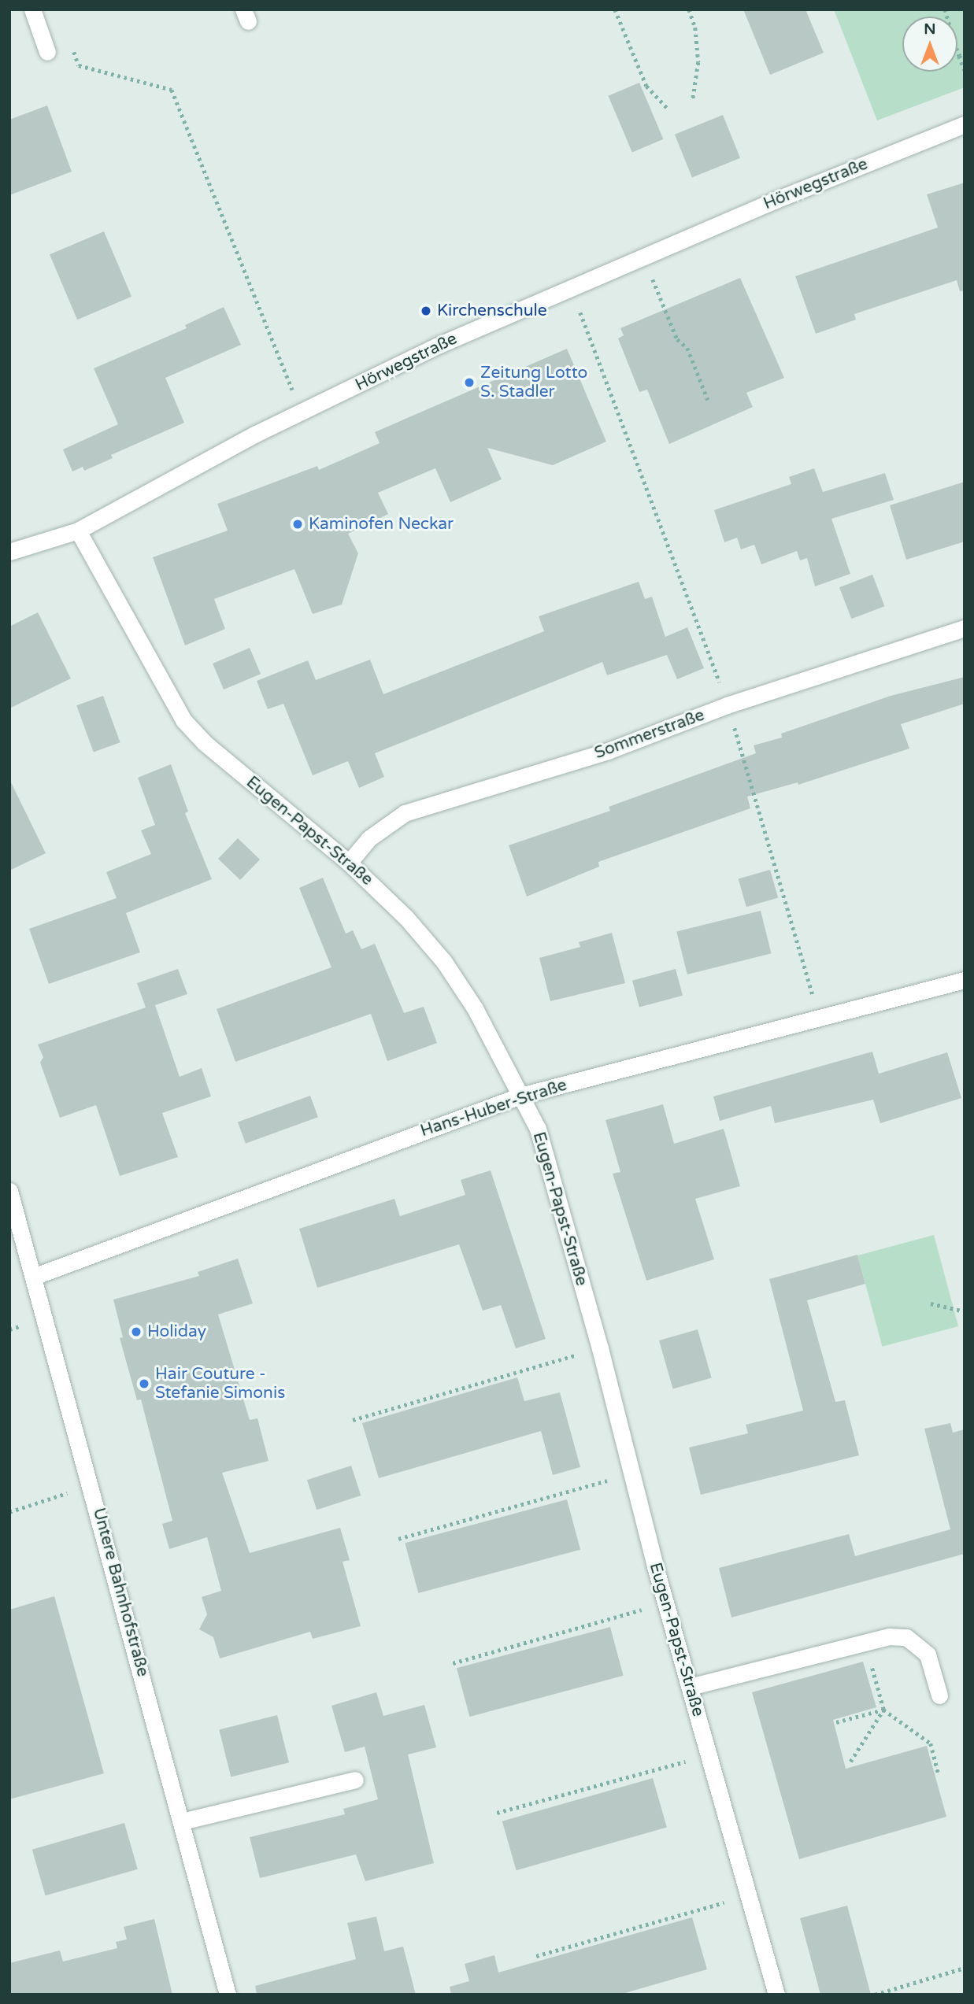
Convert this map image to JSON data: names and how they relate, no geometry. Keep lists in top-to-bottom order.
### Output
{
  "streets": {
    "street": [
      "Hörwegstraße",
      "Sommerstraße",
      "Eugen-Papst-Straße",
      "Hans-Huber-Straße",
      "Untere Bahnhofstraße"
    ]
  },
  "crossings": [
    ["Hörwegstraße", "Eugen-Papst-Straße"],
    ["Sommerstraße", "Eugen-Papst-Straße"],
    ["Eugen-Papst-Straße", "Hans-Huber-Straße"],
    ["Hans-Huber-Straße", "Untere Bahnhofstraße"]
  ],
  "places": [
    "Kirchenschule",
    "Zeitung Lotto S. Stadler",
    "Kaminofen Neckar",
    "Holiday",
    "Hair Couture - Stefanie Simonis"
  ],
  "north": "top"
}
